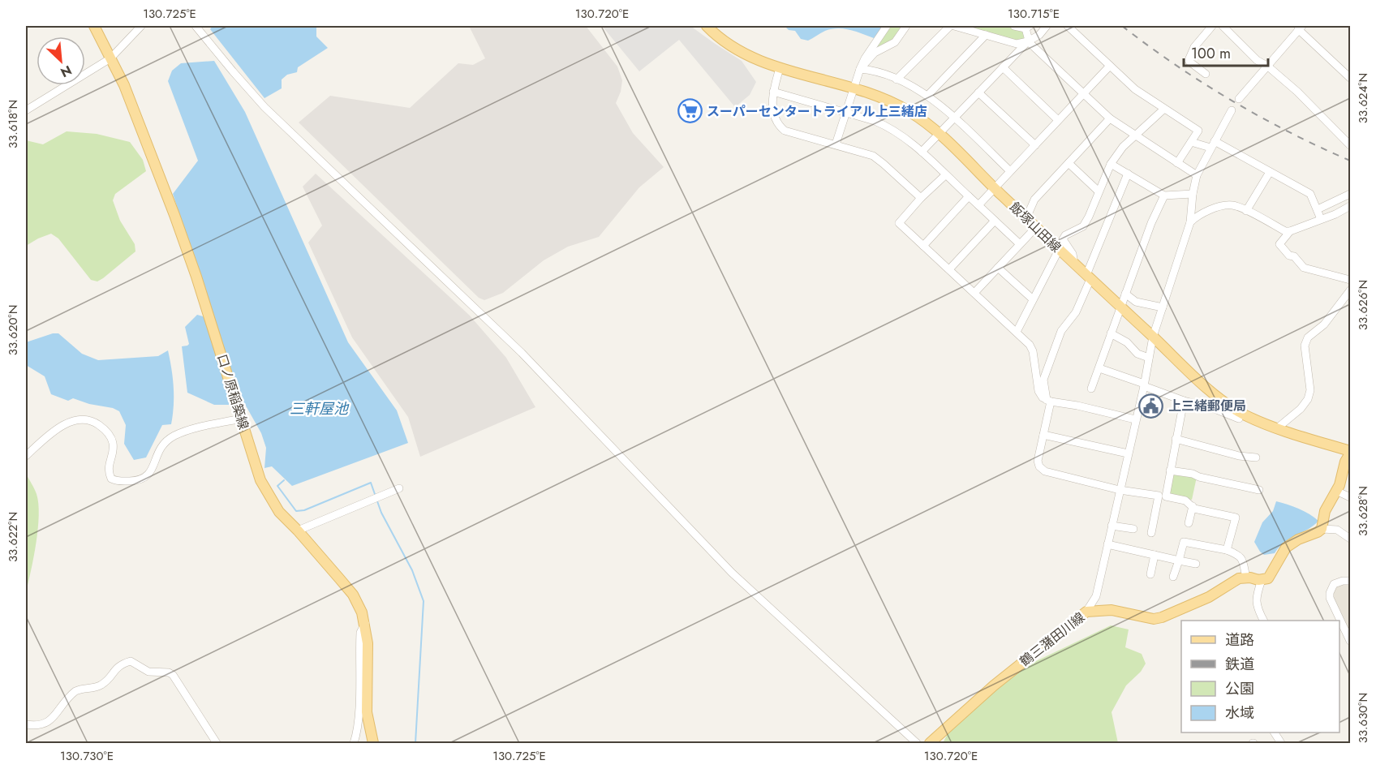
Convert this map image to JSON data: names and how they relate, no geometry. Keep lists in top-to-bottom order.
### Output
{
  "streets": {
    "main road": ["飯塚山田線", "口ノ原稲築線", "鶴三潴田川線"]
  },
  "water": ["三軒屋池"],
  "places": {
    "supermarket": ["スーパーセンタートライアル上三緒店"],
    "public building": ["上三緒郵便局"]
  },
  "legend": [
    "道路",
    "鉄道",
    "公園",
    "水域"
  ],
  "scale_bar": "100 m",
  "north": "bottom right",
  "coordinates": [
    "130.725°E",
    "130.720°E",
    "130.715°E",
    "33.624°N",
    "33.618°N",
    "33.626°N",
    "33.620°N",
    "33.628°N",
    "33.622°N",
    "33.630°N",
    "130.730°E"
  ]
}
